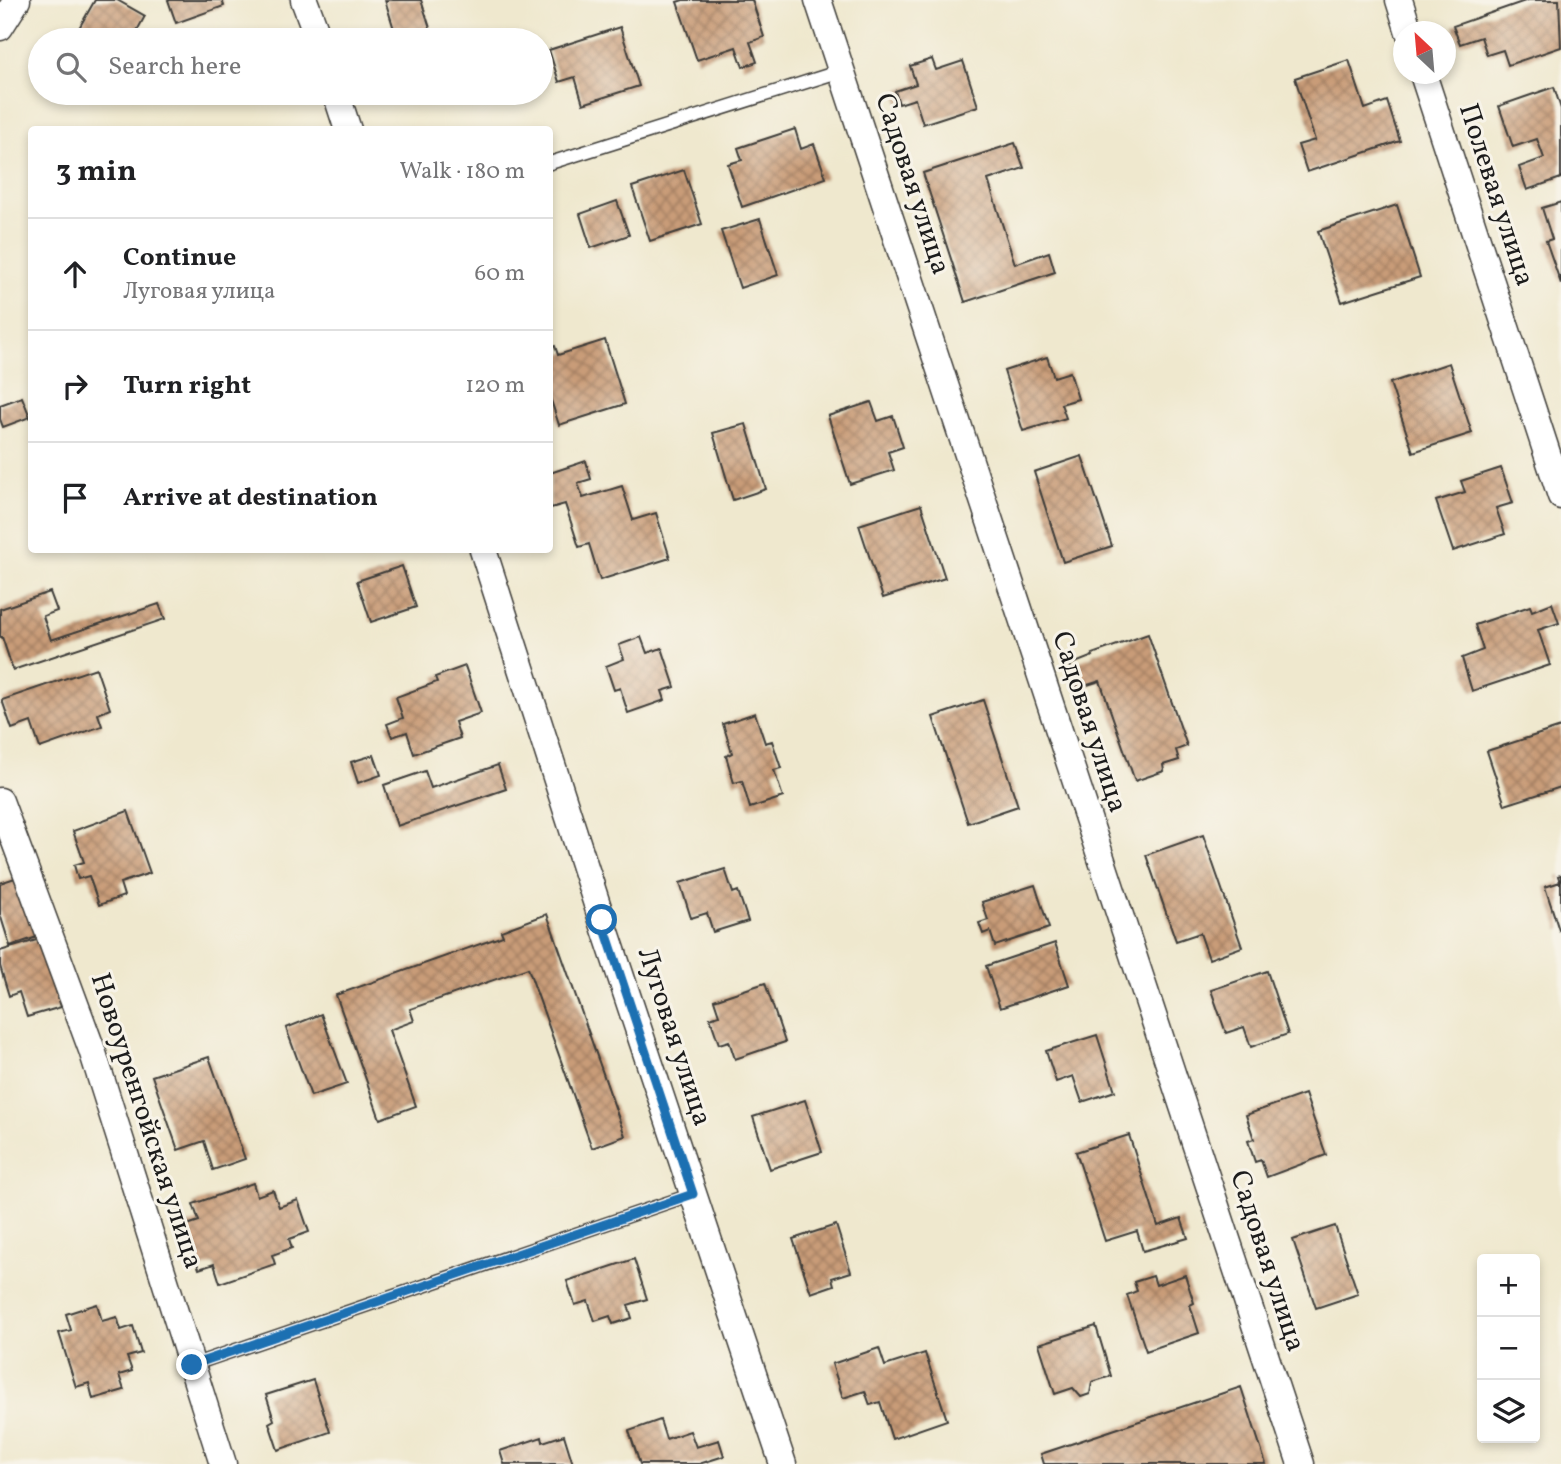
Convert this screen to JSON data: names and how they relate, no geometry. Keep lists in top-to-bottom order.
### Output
{
  "streets": {
    "street": [
      "Садовая улица",
      "Полевая улица",
      "Луговая улица",
      "Новоуренгойская улица"
    ]
  },
  "north": "top left",
  "page": {
    "search": "Search here",
    "heading": ["3 min", "Walk · 180 m"],
    "list": [
      ["Continue", "Луговая улица", "60 m"],
      ["Turn right", "120 m"],
      "Arrive at destination"
    ],
    "map_buttons": ["+", "−"]
  }
}
